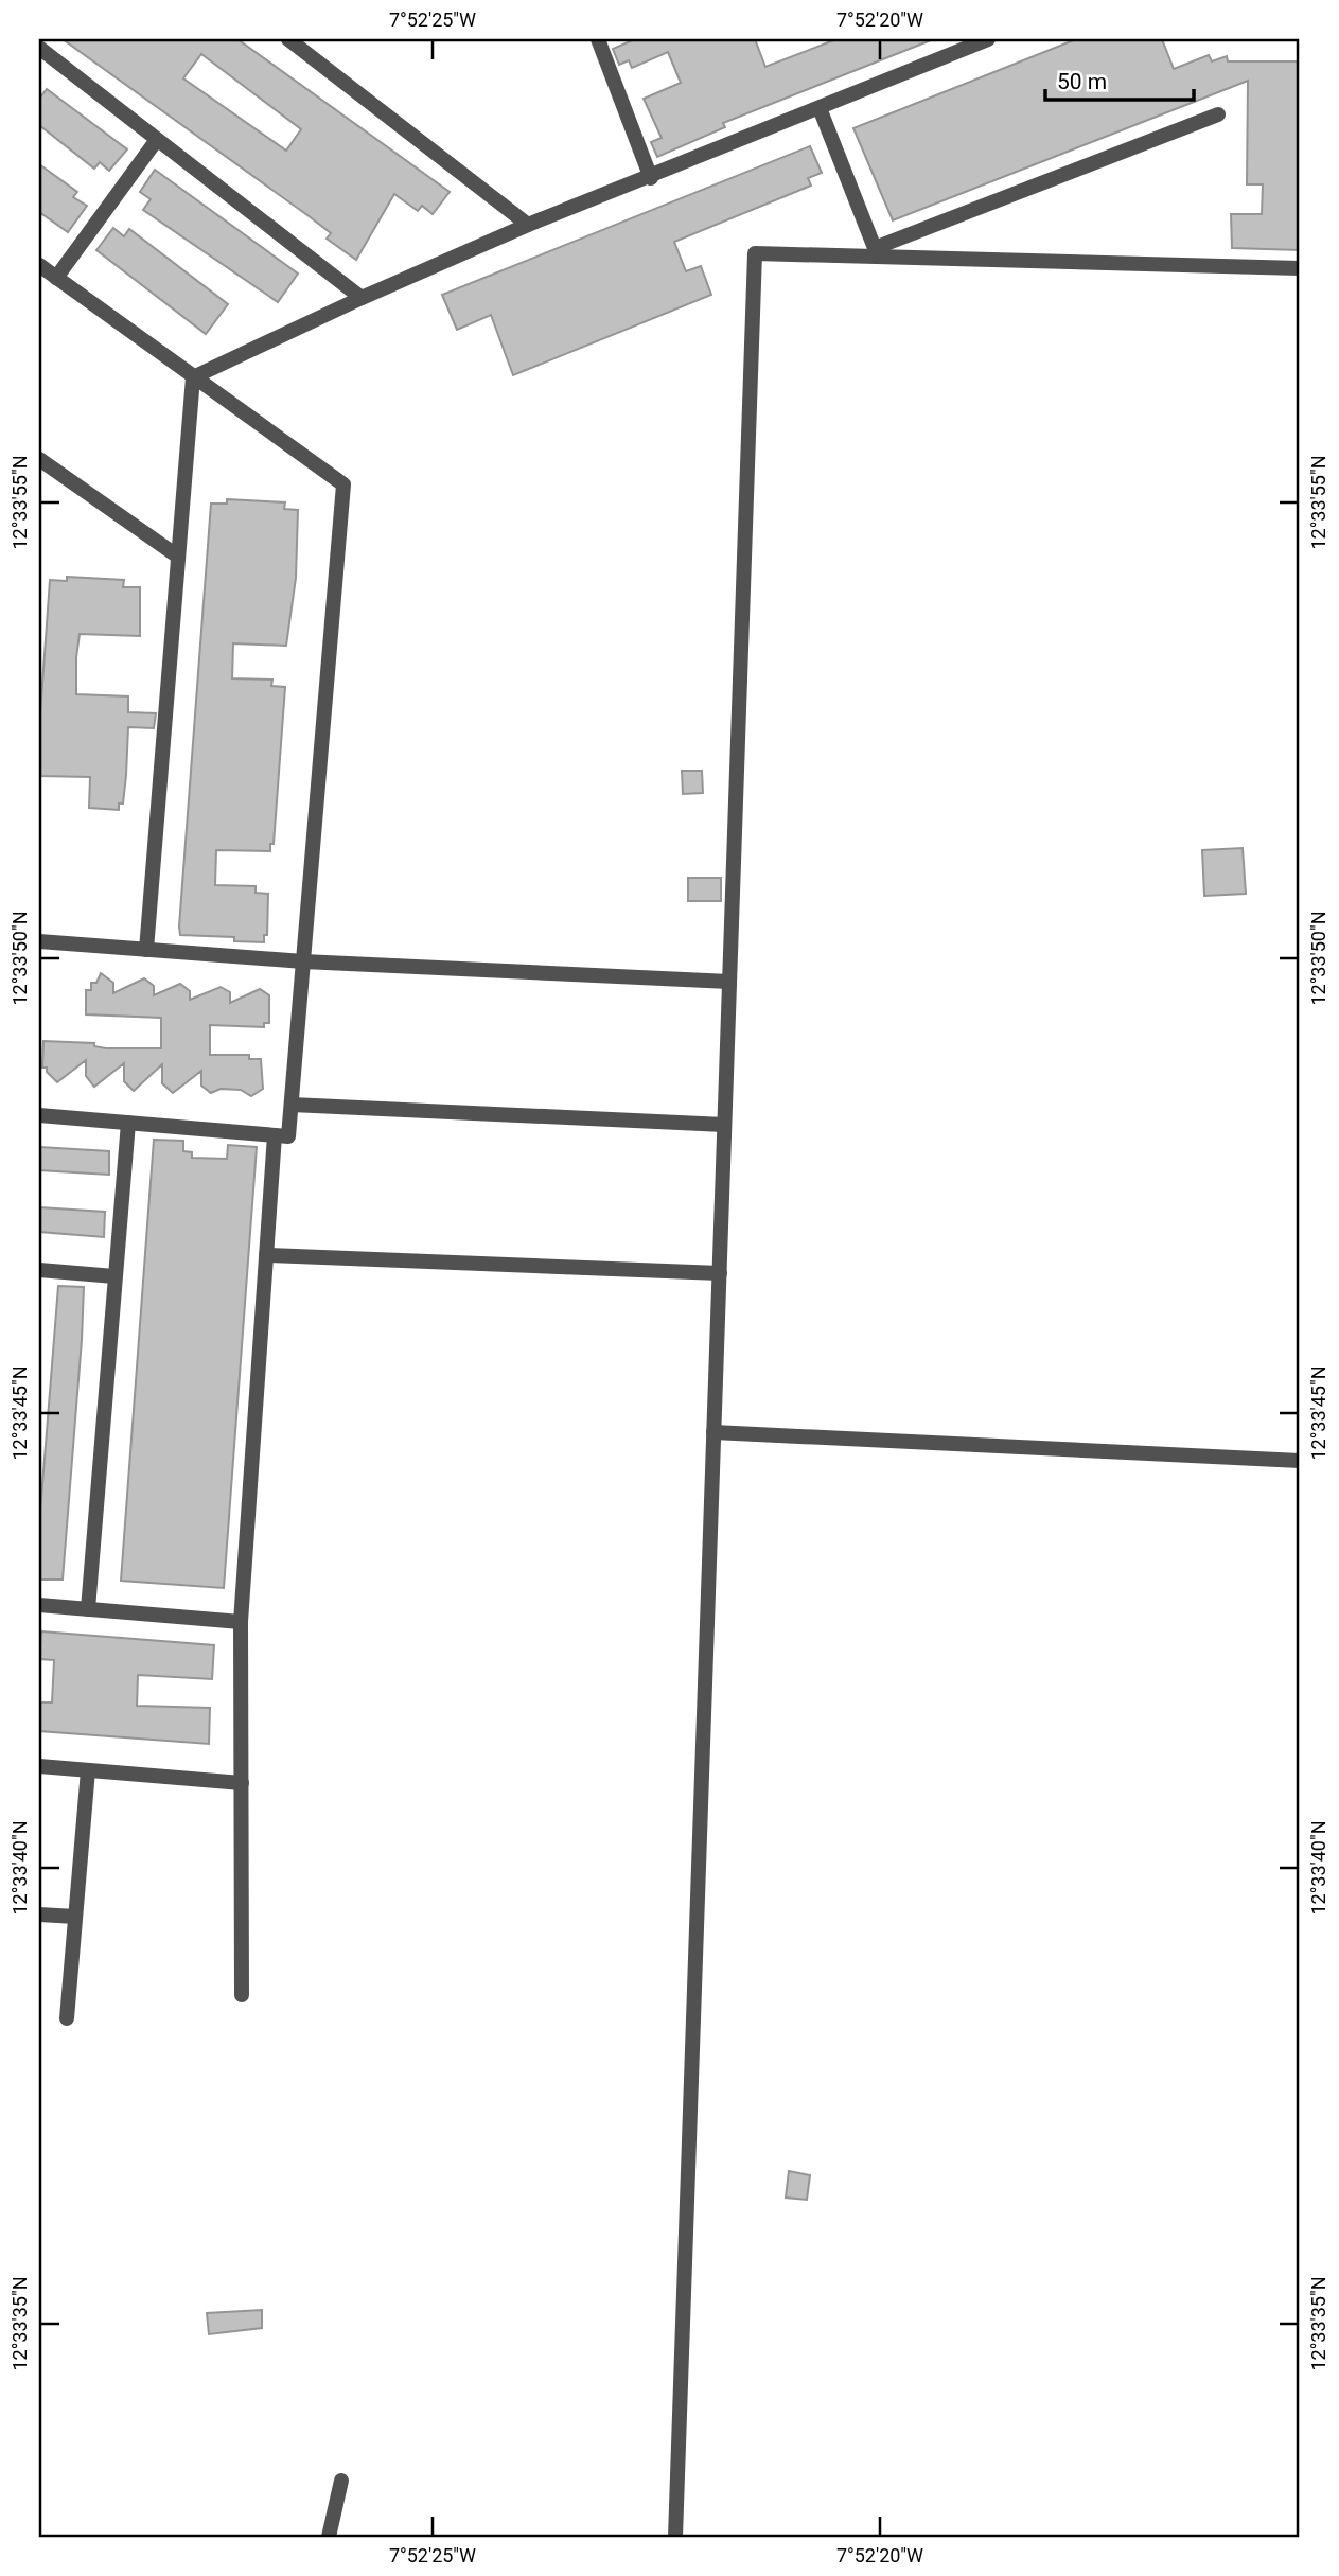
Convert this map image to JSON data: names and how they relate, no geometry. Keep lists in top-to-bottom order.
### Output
{
  "scale_bar": "50 m",
  "coordinates": [
    "7°52'25\"W",
    "7°52'20\"W",
    "12°33'55\"N",
    "12°33'50\"N",
    "12°33'45\"N",
    "12°33'40\"N",
    "12°33'35\"N"
  ]
}
